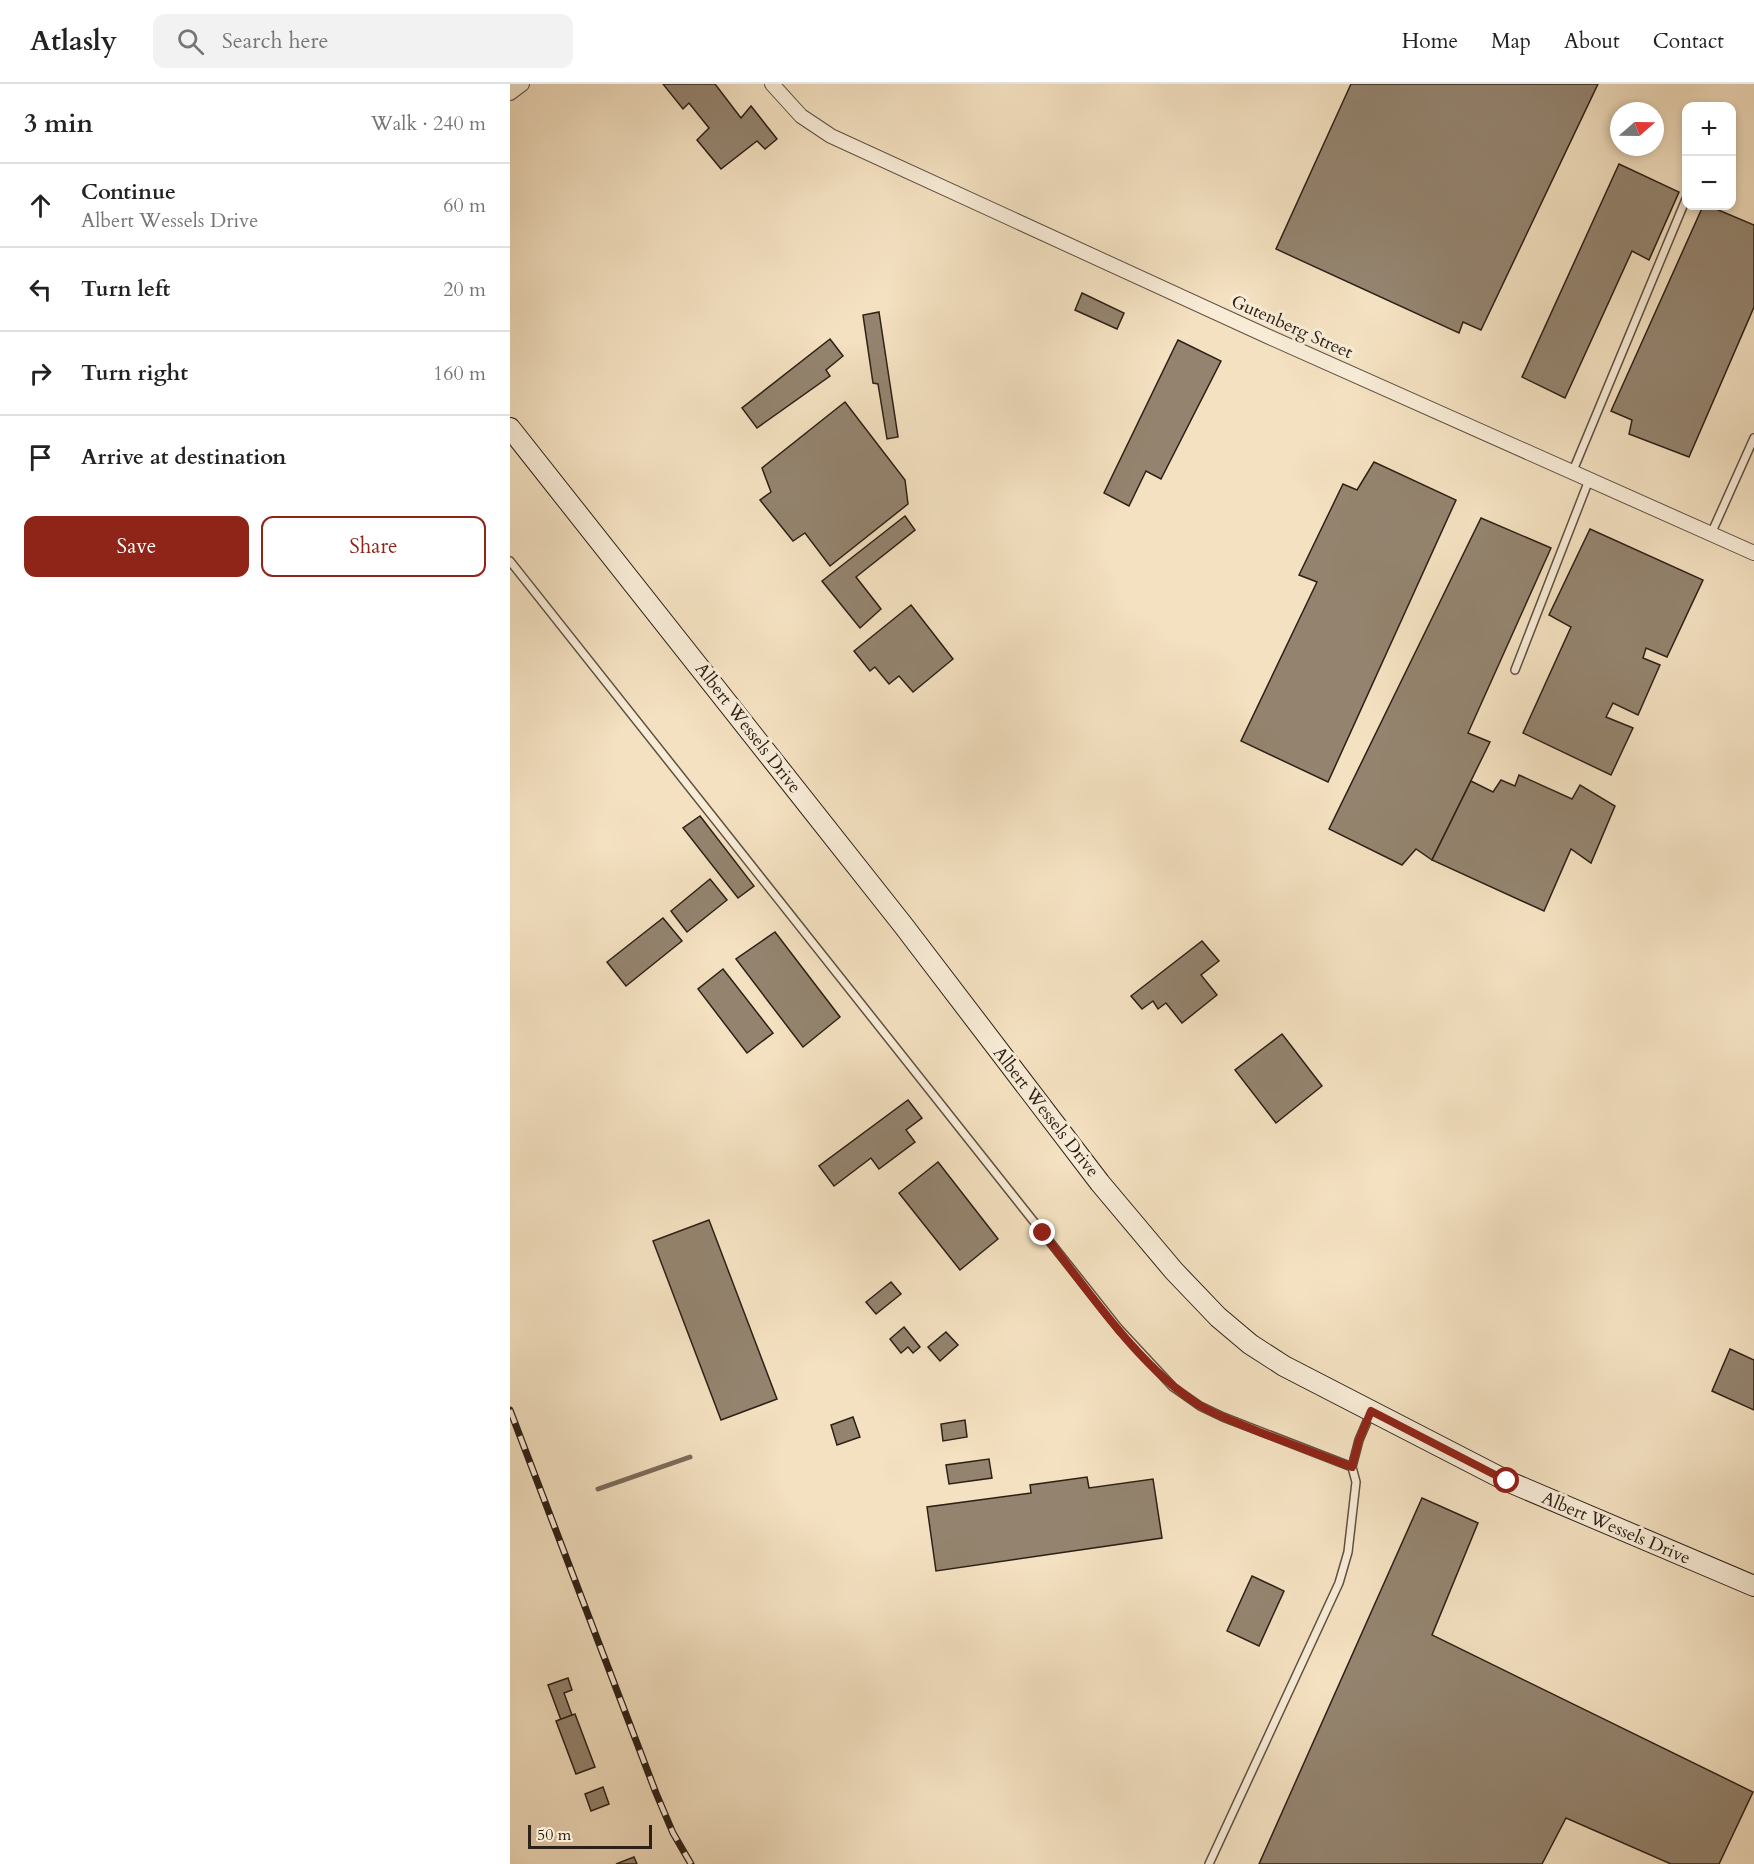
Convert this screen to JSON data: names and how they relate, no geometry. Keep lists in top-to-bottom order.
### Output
{
  "streets": {
    "street": ["Gutenberg Street", "Albert Wessels Drive"]
  },
  "scale_bar": "50 m",
  "north": "right",
  "page": {
    "header": "Atlasly",
    "search": "Search here",
    "nav": [
      "Home",
      "Map",
      "About",
      "Contact"
    ],
    "heading": ["3 min", "Walk · 240 m"],
    "map_buttons": ["+", "−"],
    "list": [
      ["Continue", "Albert Wessels Drive", "60 m"],
      ["Turn left", "20 m"],
      ["Turn right", "160 m"],
      "Arrive at destination"
    ],
    "buttons": ["Save", "Share"],
    "scale": "50 m"
  }
}
